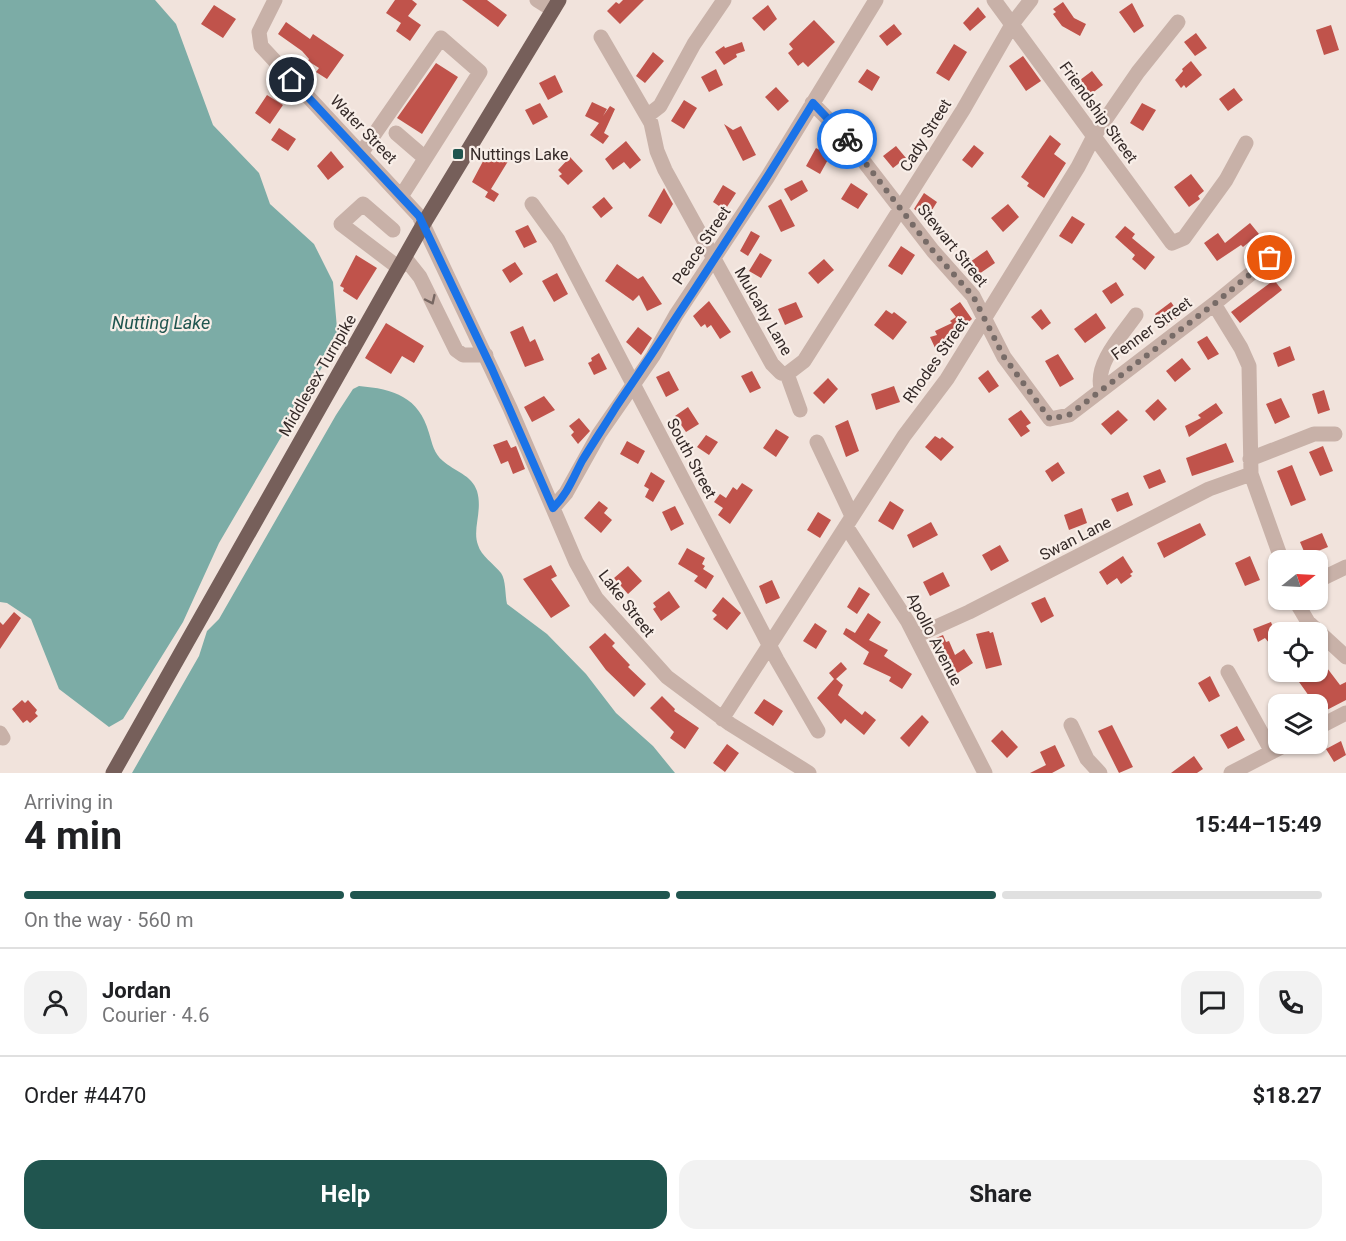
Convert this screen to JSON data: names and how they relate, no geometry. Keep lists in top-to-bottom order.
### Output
{
  "streets": {
    "main road": ["Middlesex Turnpike"],
    "street": [
      "Friendship Street",
      "Water Street",
      "Cady Street",
      "Peace Street",
      "Stewart Street",
      "Mulcahy Lane",
      "Fenner Street",
      "Rhodes Street",
      "South Street",
      "Swan Lane",
      "Lake Street",
      "Apollo Avenue"
    ]
  },
  "crossings": [
    ["Friendship Street", "Cady Street"],
    ["Friendship Street", "Rhodes Street"],
    ["Water Street", "Middlesex Turnpike"],
    ["Water Street", "Lake Street"],
    ["Cady Street", "Stewart Street"],
    ["Cady Street", "Mulcahy Lane"],
    ["Peace Street", "Stewart Street"],
    ["Peace Street", "Mulcahy Lane"],
    ["Peace Street", "South Street"],
    ["Peace Street", "Lake Street"],
    ["Stewart Street", "Fenner Street"],
    ["Stewart Street", "Rhodes Street"],
    ["Rhodes Street", "South Street"],
    ["Rhodes Street", "Lake Street"],
    ["Rhodes Street", "Apollo Avenue"],
    ["Middlesex Turnpike", "Lake Street"],
    ["Swan Lane", "Apollo Avenue"]
  ],
  "water": ["Nutting Lake"],
  "places": {
    "transit": ["Nuttings Lake"]
  },
  "north": "right",
  "page": {
    "heading": ["4 min", "Arriving in", "15:44–15:49"],
    "panel": [
      "Jordan",
      "Courier · 4.6",
      "Order #4470",
      "$18.27"
    ],
    "bar": "On the way · 560 m",
    "buttons": ["Help", "Share"]
  }
}
